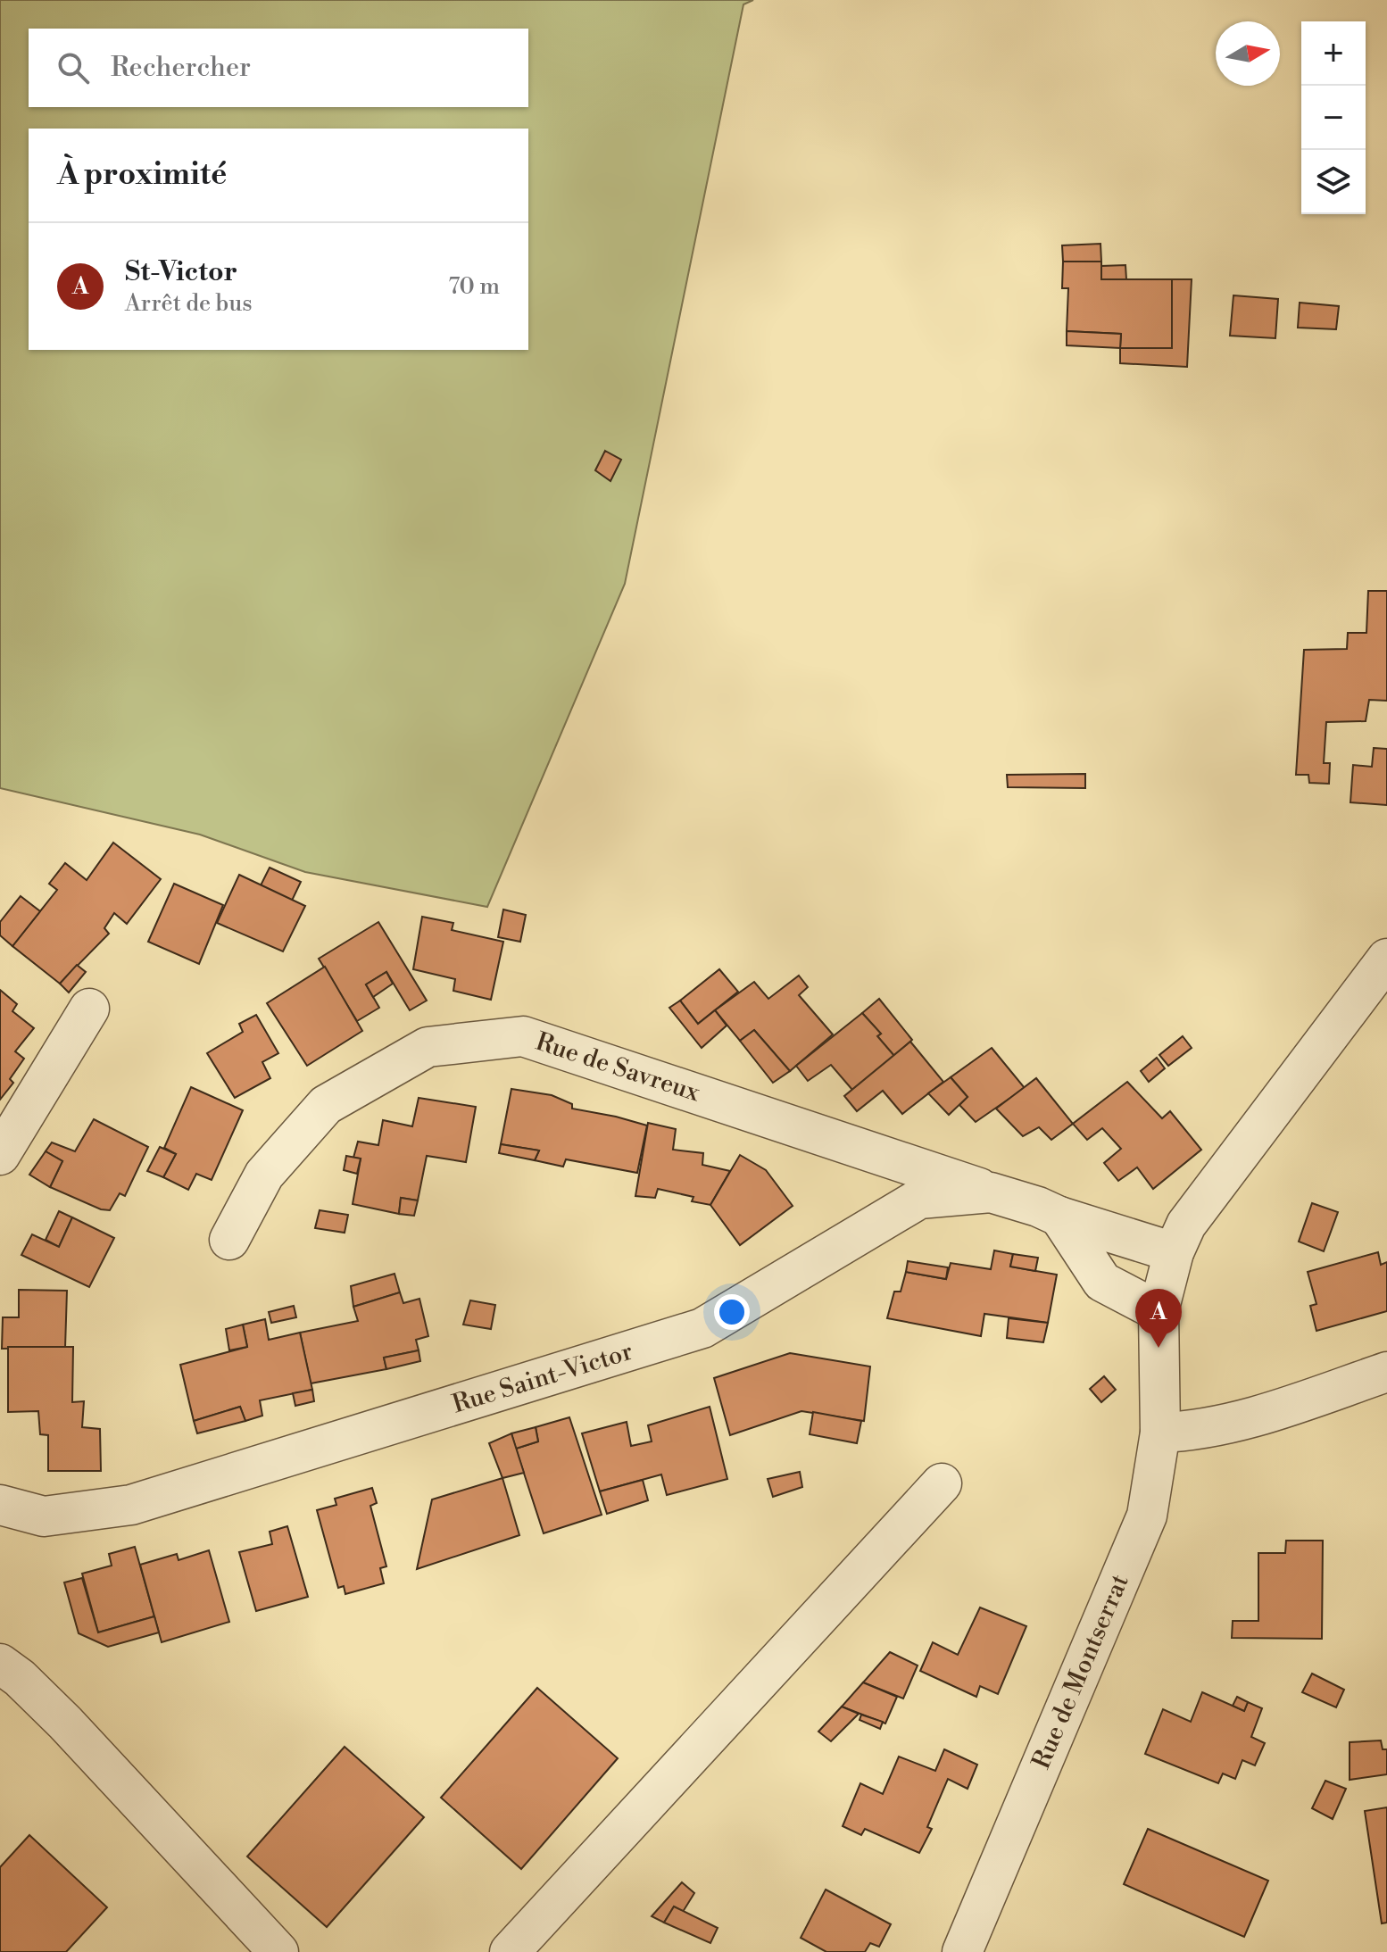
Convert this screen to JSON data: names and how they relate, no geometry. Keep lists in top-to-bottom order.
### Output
{
  "streets": {
    "street": ["Rue de Savreux", "Rue Saint-Victor", "Rue de Montserrat"]
  },
  "crossings": [
    ["Rue de Savreux", "Rue Saint-Victor"],
    ["Rue Saint-Victor", "Rue de Montserrat"]
  ],
  "north": "right",
  "page": {
    "map_buttons": ["+", "−"],
    "search": "Rechercher",
    "heading": "À proximité",
    "list": [
      {
        "mark": "A",
        "name": "St-Victor",
        "note": "Arrêt de bus",
        "value": "70 m"
      }
    ],
    "pins": "A"
  }
}
